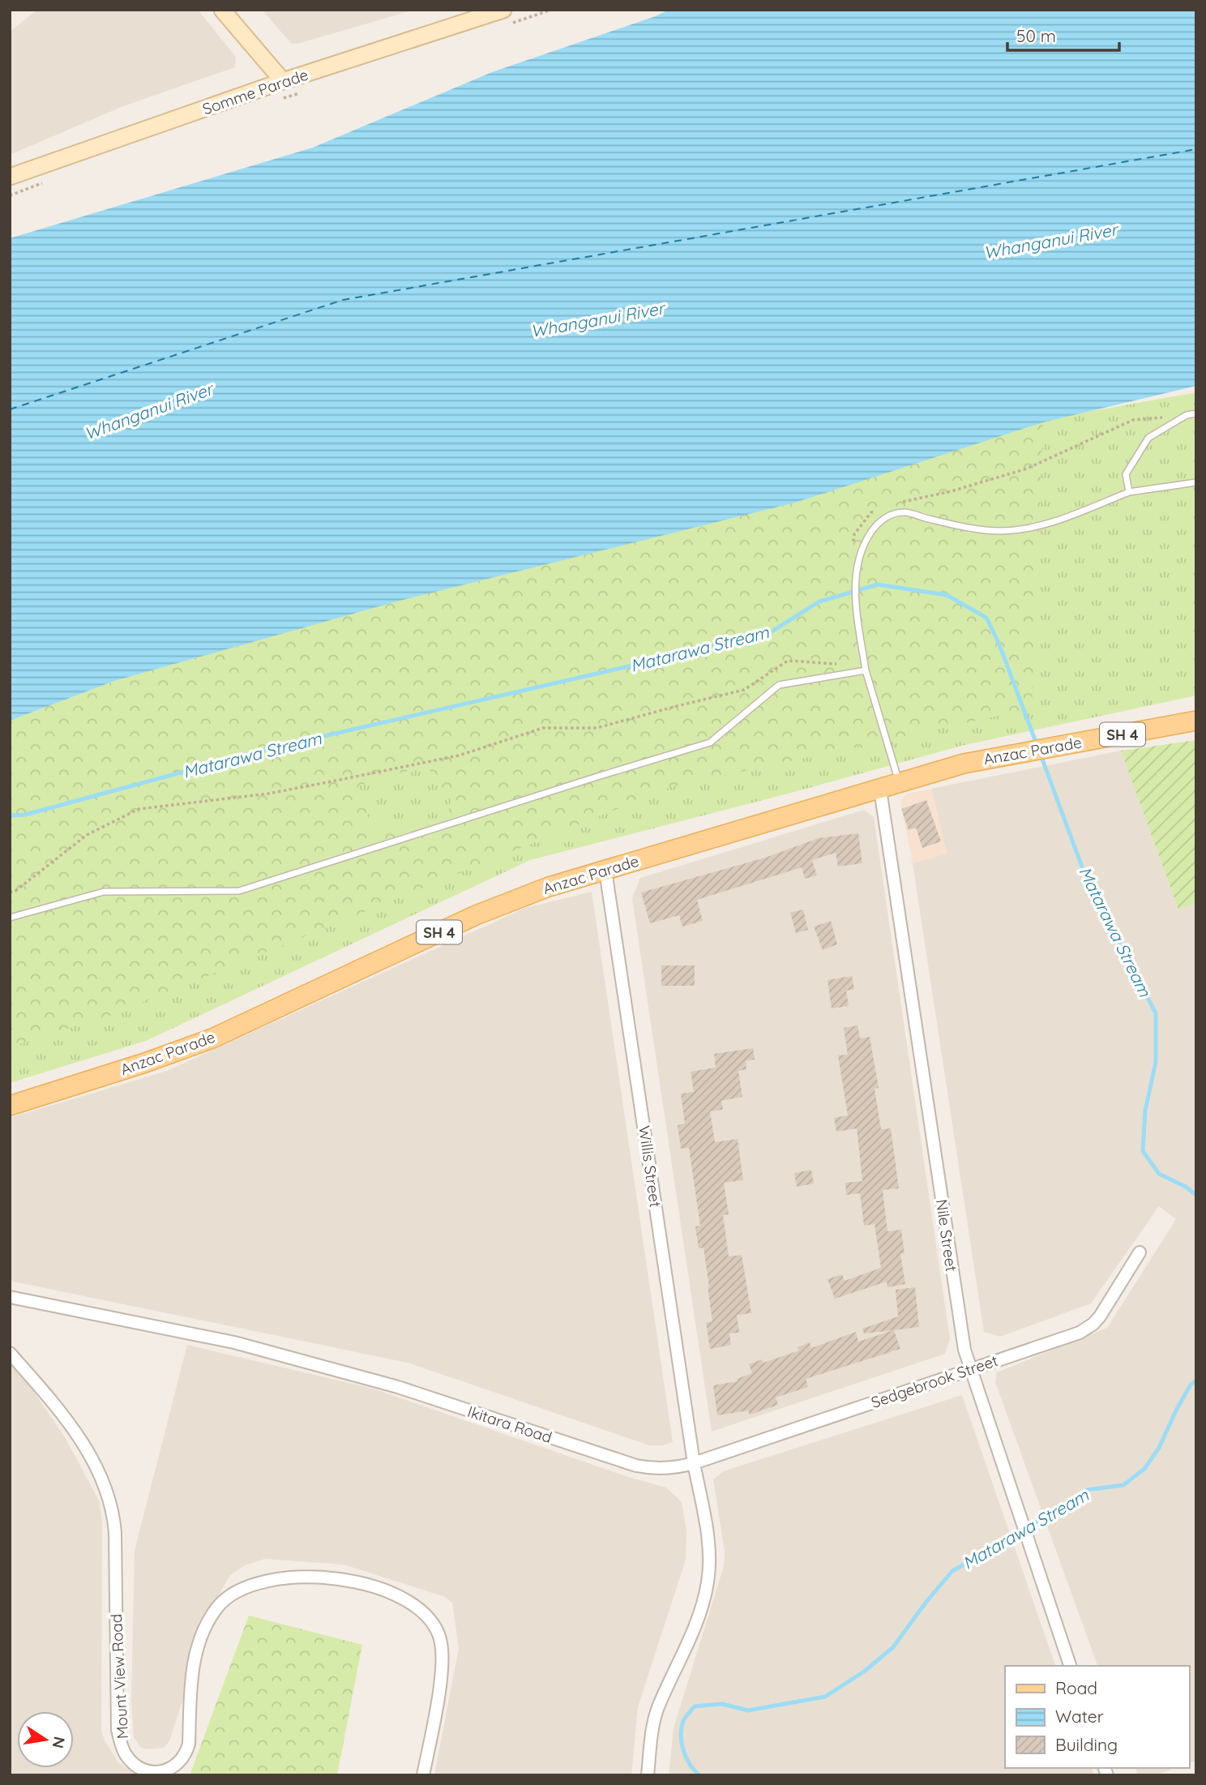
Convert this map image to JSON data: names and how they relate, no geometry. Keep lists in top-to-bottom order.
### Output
{
  "streets": {
    "main road": ["Somme Parade", "SH 4", "Anzac Parade"],
    "street": [
      "Willis Street",
      "Nile Street",
      "Sedgebrook Street",
      "Ikitara Road",
      "Mount View Road"
    ]
  },
  "crossings": [
    ["Anzac Parade", "Willis Street"],
    ["Anzac Parade", "Nile Street"],
    ["Willis Street", "Sedgebrook Street"],
    ["Willis Street", "Ikitara Road"],
    ["Nile Street", "Sedgebrook Street"],
    ["Sedgebrook Street", "Ikitara Road"]
  ],
  "water": ["Whanganui River", "Matarawa Stream"],
  "legend": ["Road", "Water", "Building"],
  "scale_bar": "50 m",
  "north": "right"
}
